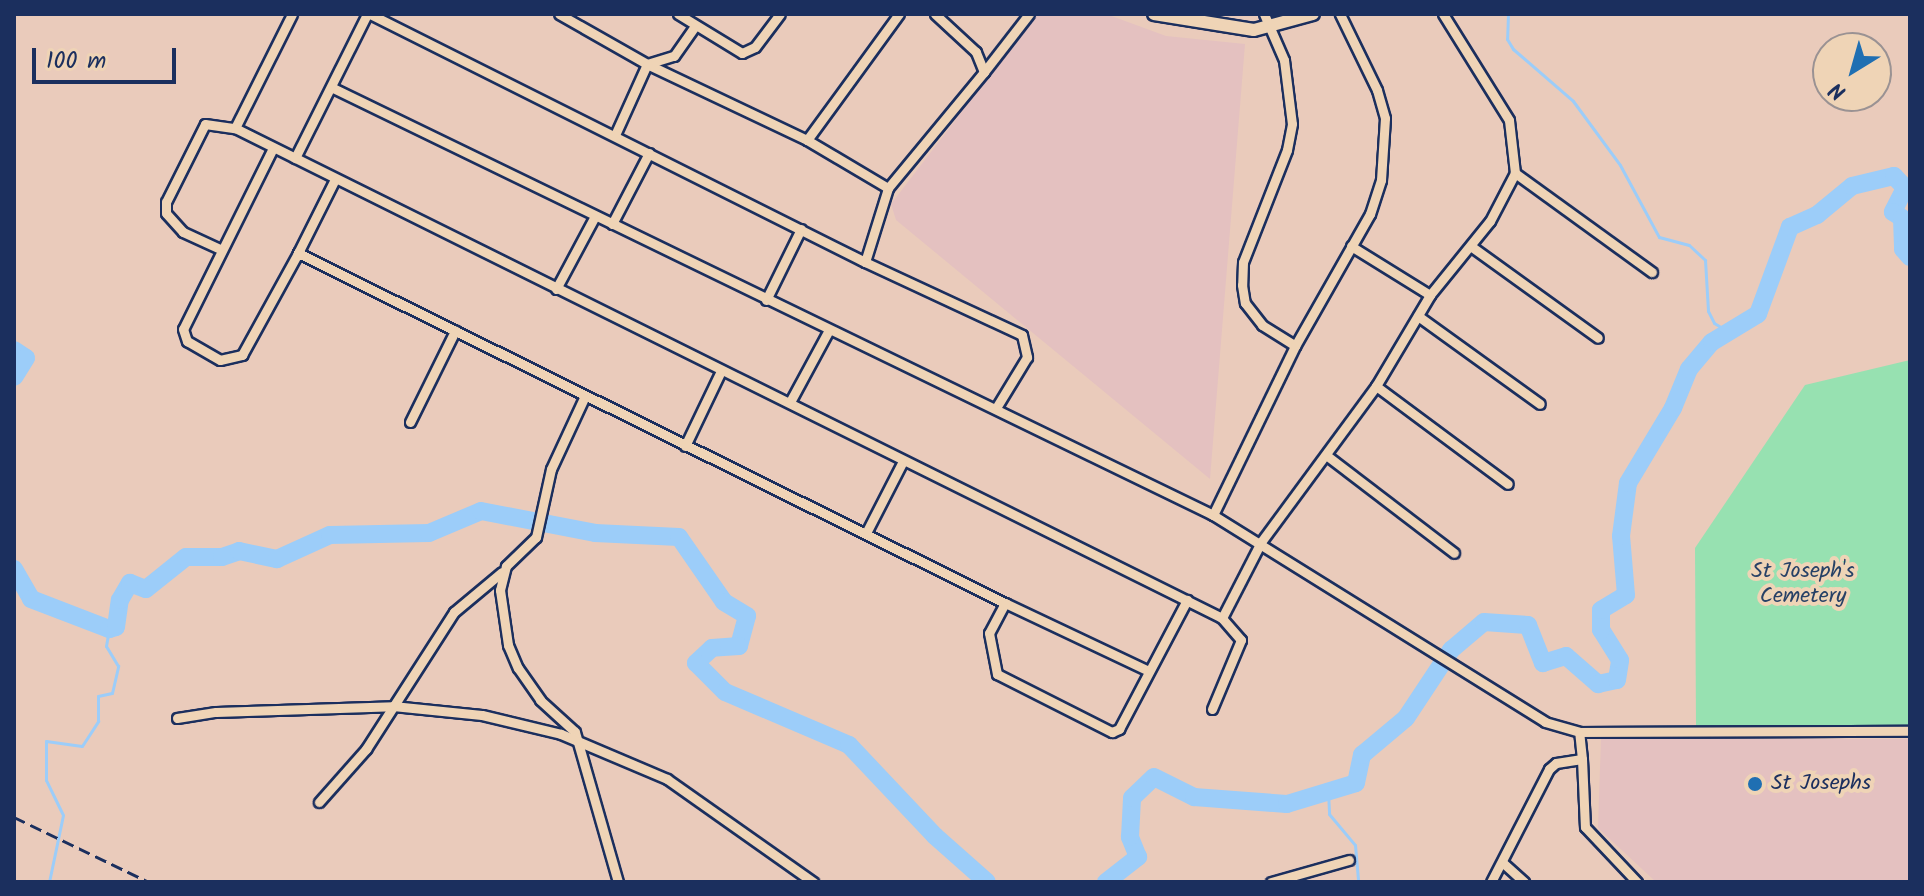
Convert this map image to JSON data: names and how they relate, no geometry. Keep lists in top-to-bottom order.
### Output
{
  "parks": ["St Joseph's Cemetery"],
  "places": ["St Josephs"],
  "scale_bar": "100 m",
  "north": "bottom left"
}
